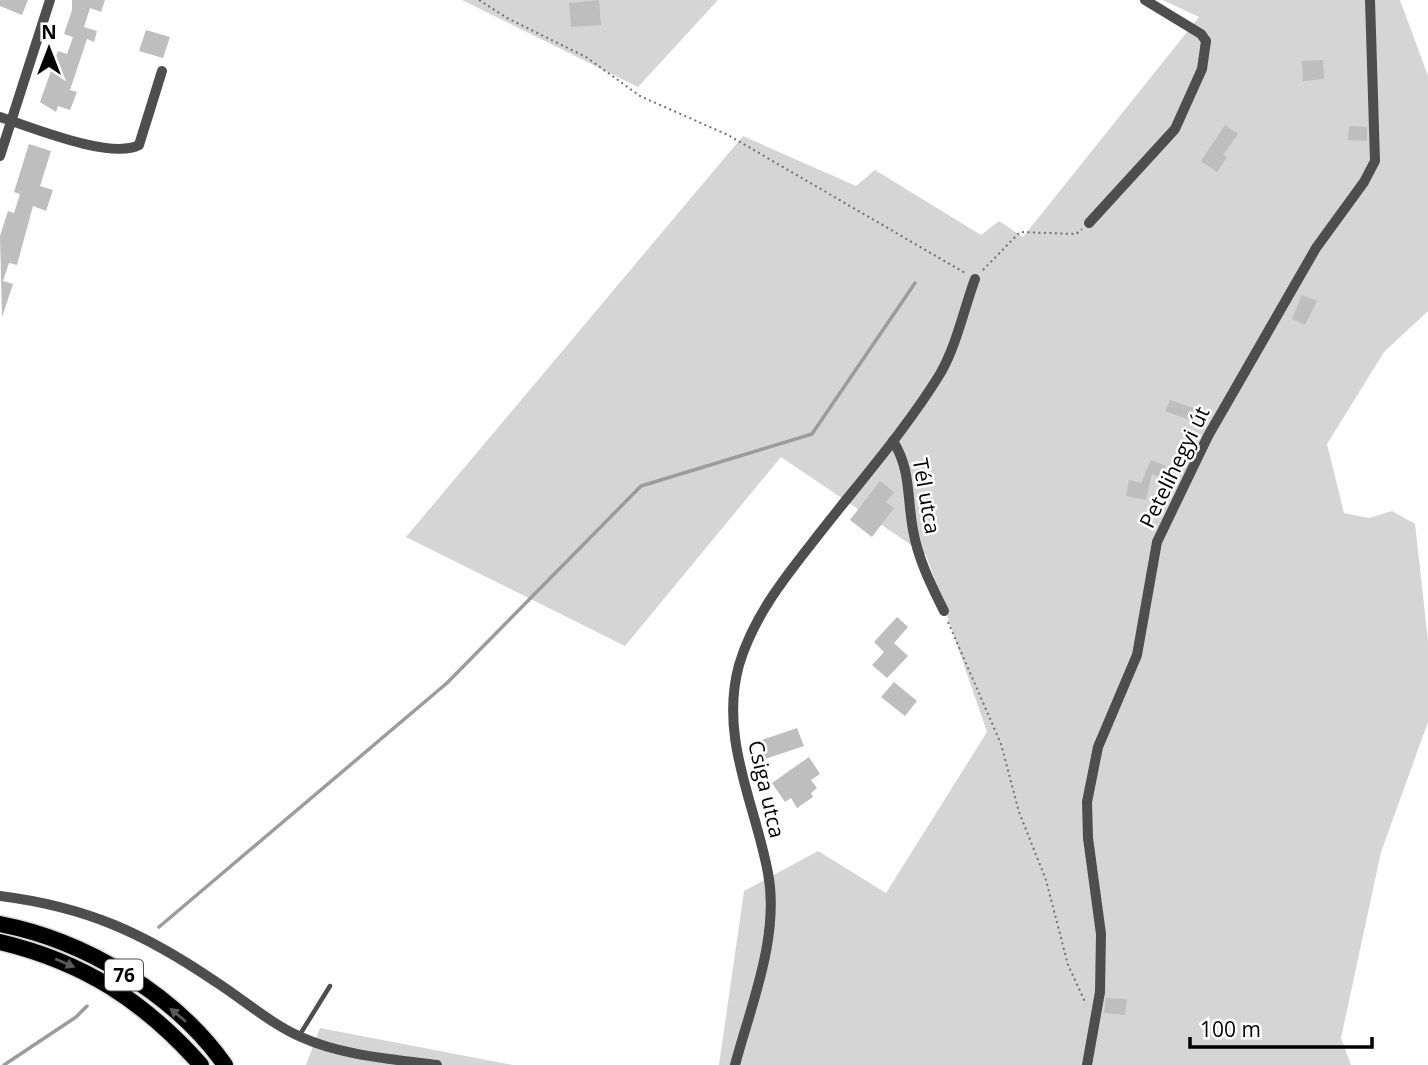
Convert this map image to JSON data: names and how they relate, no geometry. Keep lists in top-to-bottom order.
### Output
{
  "streets": {
    "main road": ["76"],
    "street": ["Petelihegyi út", "Tél utca", "Csiga utca"]
  },
  "crossings": [
    ["Tél utca", "Csiga utca"]
  ],
  "scale_bar": "100 m",
  "north": "top"
}
